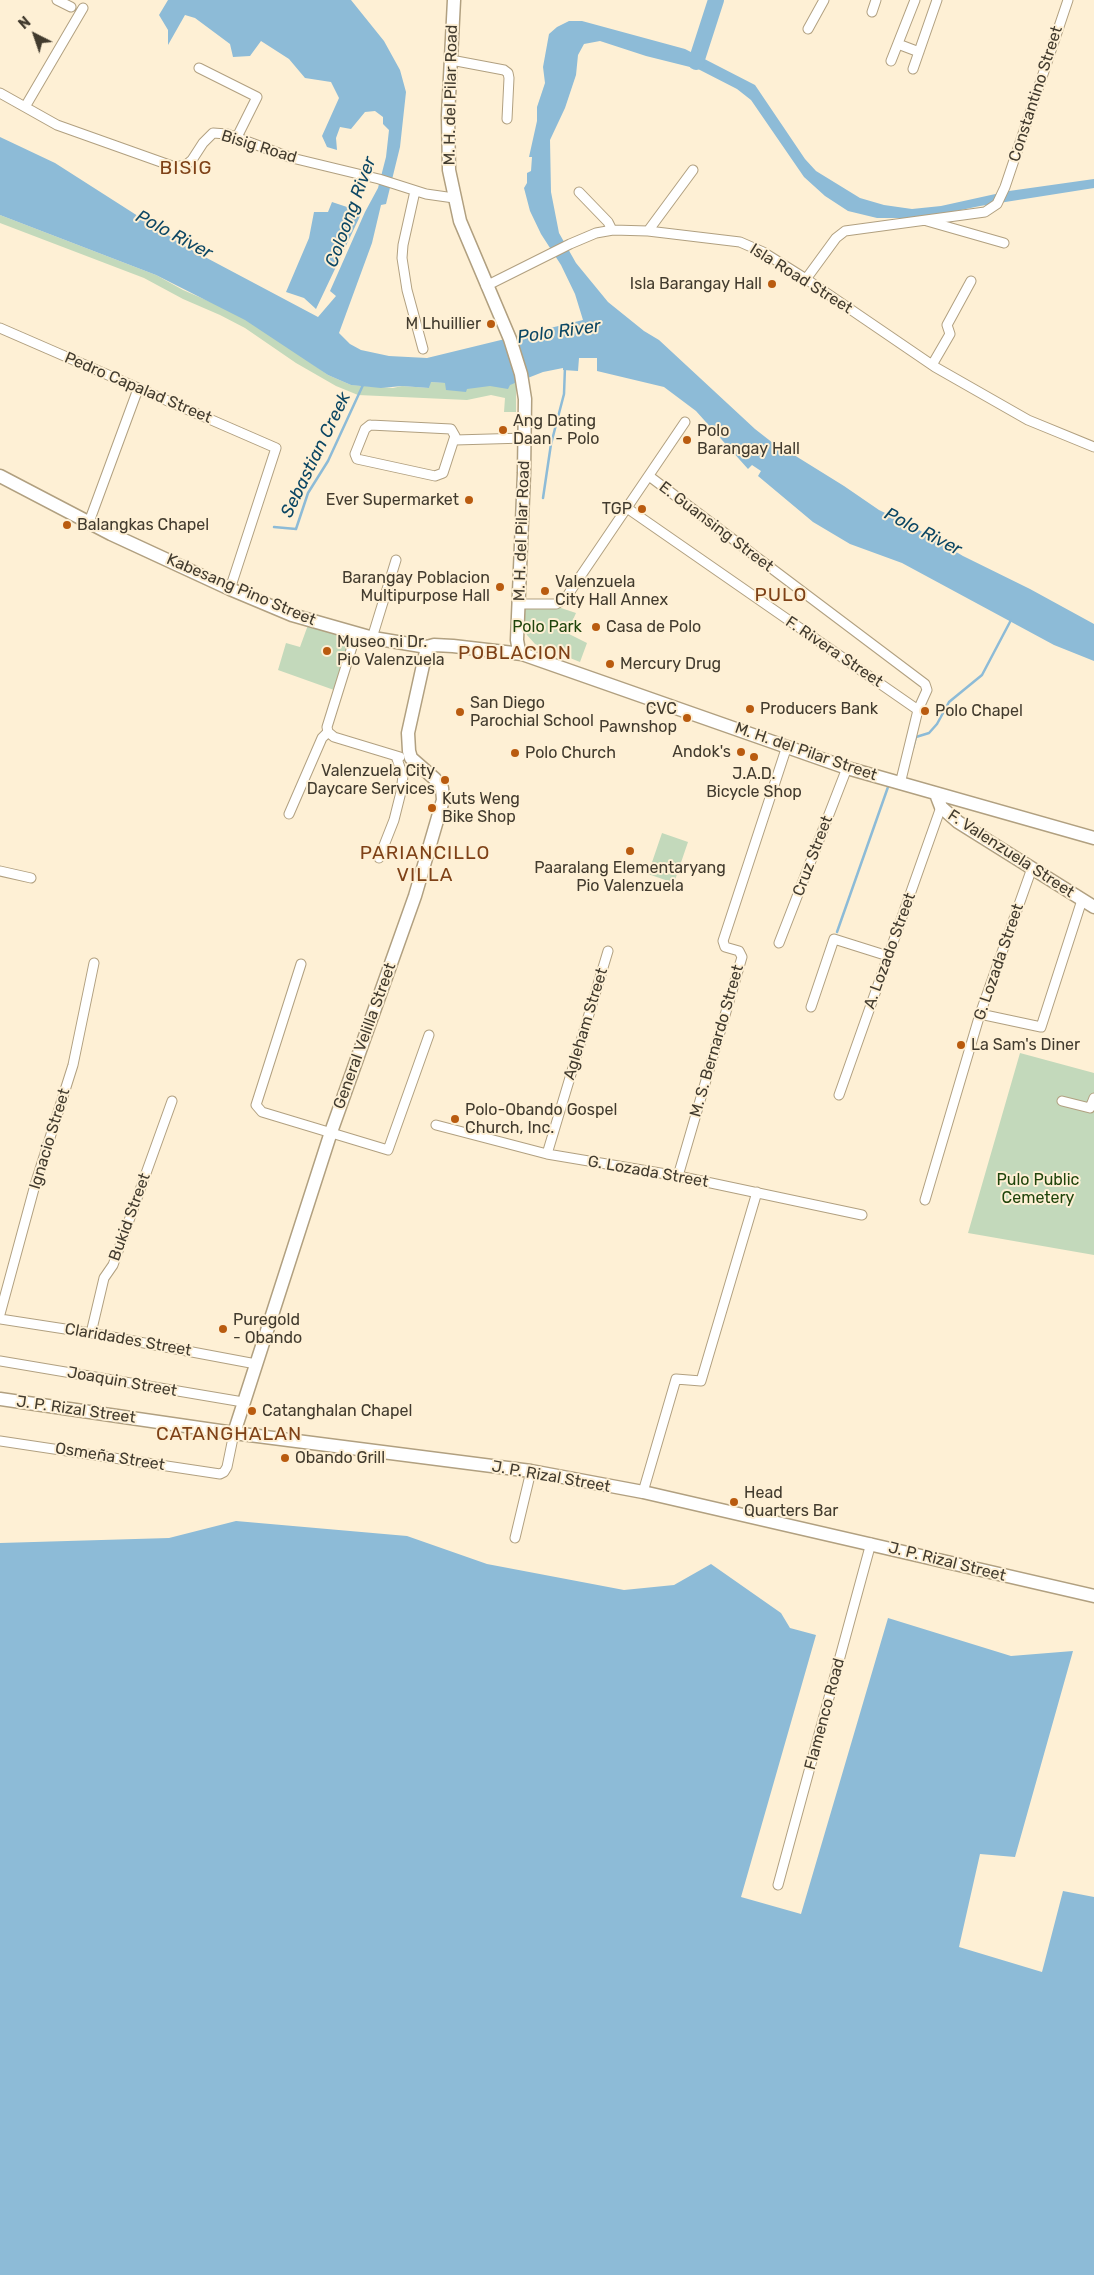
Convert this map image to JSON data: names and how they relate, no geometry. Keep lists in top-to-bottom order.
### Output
{
  "streets": {
    "main road": [
      "M. H. del Pilar Road",
      "Kabesang Pino Street",
      "M. H. del Pilar Street",
      "F. Valenzuela Street",
      "General Velilla Street",
      "J. P. Rizal Street"
    ],
    "street": [
      "Constantino Street",
      "Bisig Road",
      "Isla Road Street",
      "Pedro Capalad Street",
      "E. Guansing Street",
      "F. Rivera Street",
      "Cruz Street",
      "A. Lozado Street",
      "G. Lozada Street",
      "Agleham Street",
      "M. S. Bernardo Street",
      "Ignacio Street",
      "Bukid Street",
      "Claridades Street",
      "Joaquin Street",
      "Osmeña Street",
      "Flamenco Road"
    ]
  },
  "crossings": [
    ["M. H. del Pilar Road", "Bisig Road"],
    ["M. H. del Pilar Road", "Isla Road Street"],
    ["M. H. del Pilar Road", "M. H. del Pilar Street"],
    ["Pedro Capalad Street", "Kabesang Pino Street"],
    ["E. Guansing Street", "F. Rivera Street"],
    ["Kabesang Pino Street", "M. H. del Pilar Street"],
    ["M. H. del Pilar Street", "F. Valenzuela Street"],
    ["M. H. del Pilar Street", "Cruz Street"],
    ["M. H. del Pilar Street", "M. S. Bernardo Street"],
    ["F. Valenzuela Street", "A. Lozado Street"],
    ["F. Valenzuela Street", "G. Lozada Street"],
    ["G. Lozada Street", "Agleham Street"],
    ["G. Lozada Street", "M. S. Bernardo Street"],
    ["General Velilla Street", "Claridades Street"],
    ["General Velilla Street", "Joaquin Street"],
    ["General Velilla Street", "J. P. Rizal Street"],
    ["General Velilla Street", "Osmeña Street"],
    ["Bukid Street", "Claridades Street"],
    ["J. P. Rizal Street", "Osmeña Street"],
    ["J. P. Rizal Street", "Flamenco Road"]
  ],
  "districts": [
    "BISIG",
    "PULO",
    "POBLACION",
    "PARIANCILLO VILLA",
    "CATANGHALAN"
  ],
  "water": ["Coloong River", "Polo River", "Sebastian Creek"],
  "parks": ["Polo Park", "Pulo Public Cemetery"],
  "places": [
    "Isla Barangay Hall",
    "M Lhuillier",
    "Ang Dating Daan - Polo",
    "Polo Barangay Hall",
    "Ever Supermarket",
    "TGP",
    "Balangkas Chapel",
    "Barangay Poblacion Multipurpose Hall",
    "Valenzuela City Hall Annex",
    "Casa de Polo",
    "Museo ni Dr. Pio Valenzuela",
    "Mercury Drug",
    "Producers Bank",
    "Polo Chapel",
    "San Diego Parochial School",
    "CVC Pawnshop",
    "Andok's",
    "Polo Church",
    "J.A.D. Bicycle Shop",
    "Valenzuela City Daycare Services",
    "Kuts Weng Bike Shop",
    "Paaralang Elementaryang Pio Valenzuela",
    "La Sam's Diner",
    "Polo-Obando Gospel Church, Inc.",
    "Puregold - Obando",
    "Catanghalan Chapel",
    "Obando Grill",
    "Head Quarters Bar"
  ],
  "north": "top left"
}
